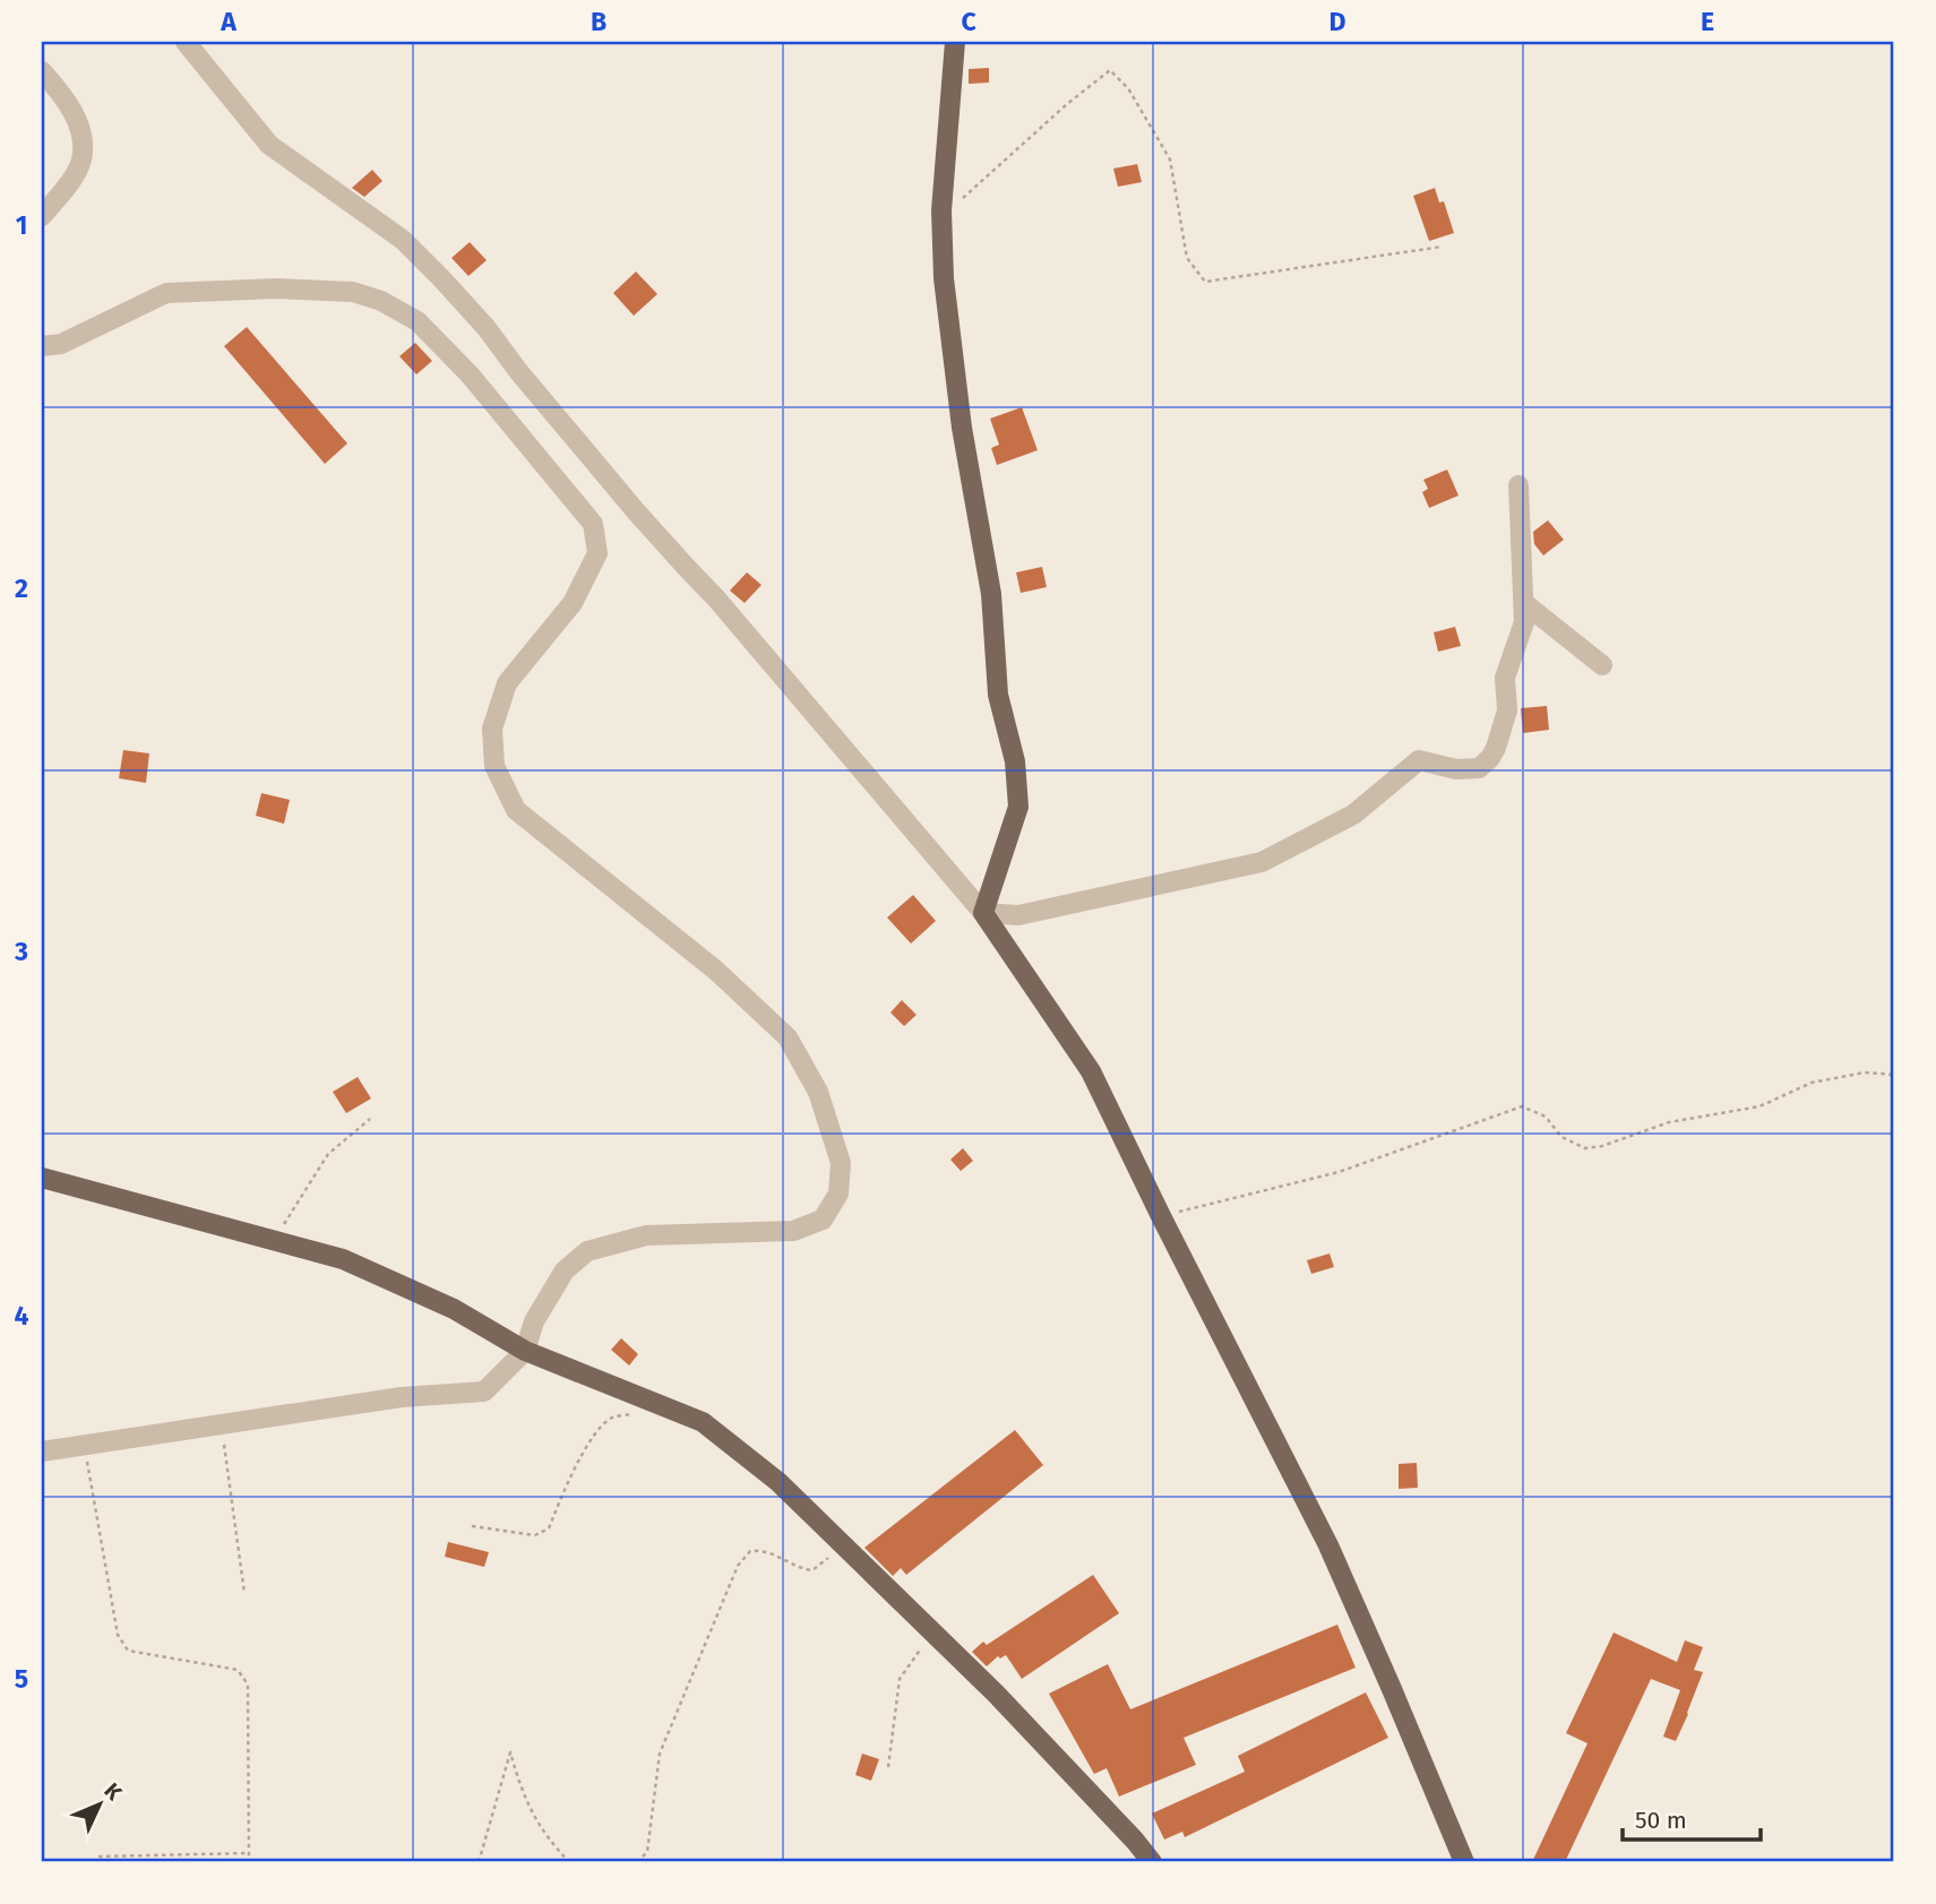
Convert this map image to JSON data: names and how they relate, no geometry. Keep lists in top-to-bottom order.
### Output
{
  "scale_bar": "50 m",
  "north": "top right",
  "grid": {
    "columns": [
      "A",
      "B",
      "C",
      "D",
      "E"
    ],
    "rows": [
      "1",
      "2",
      "3",
      "4",
      "5"
    ]
  }
}
